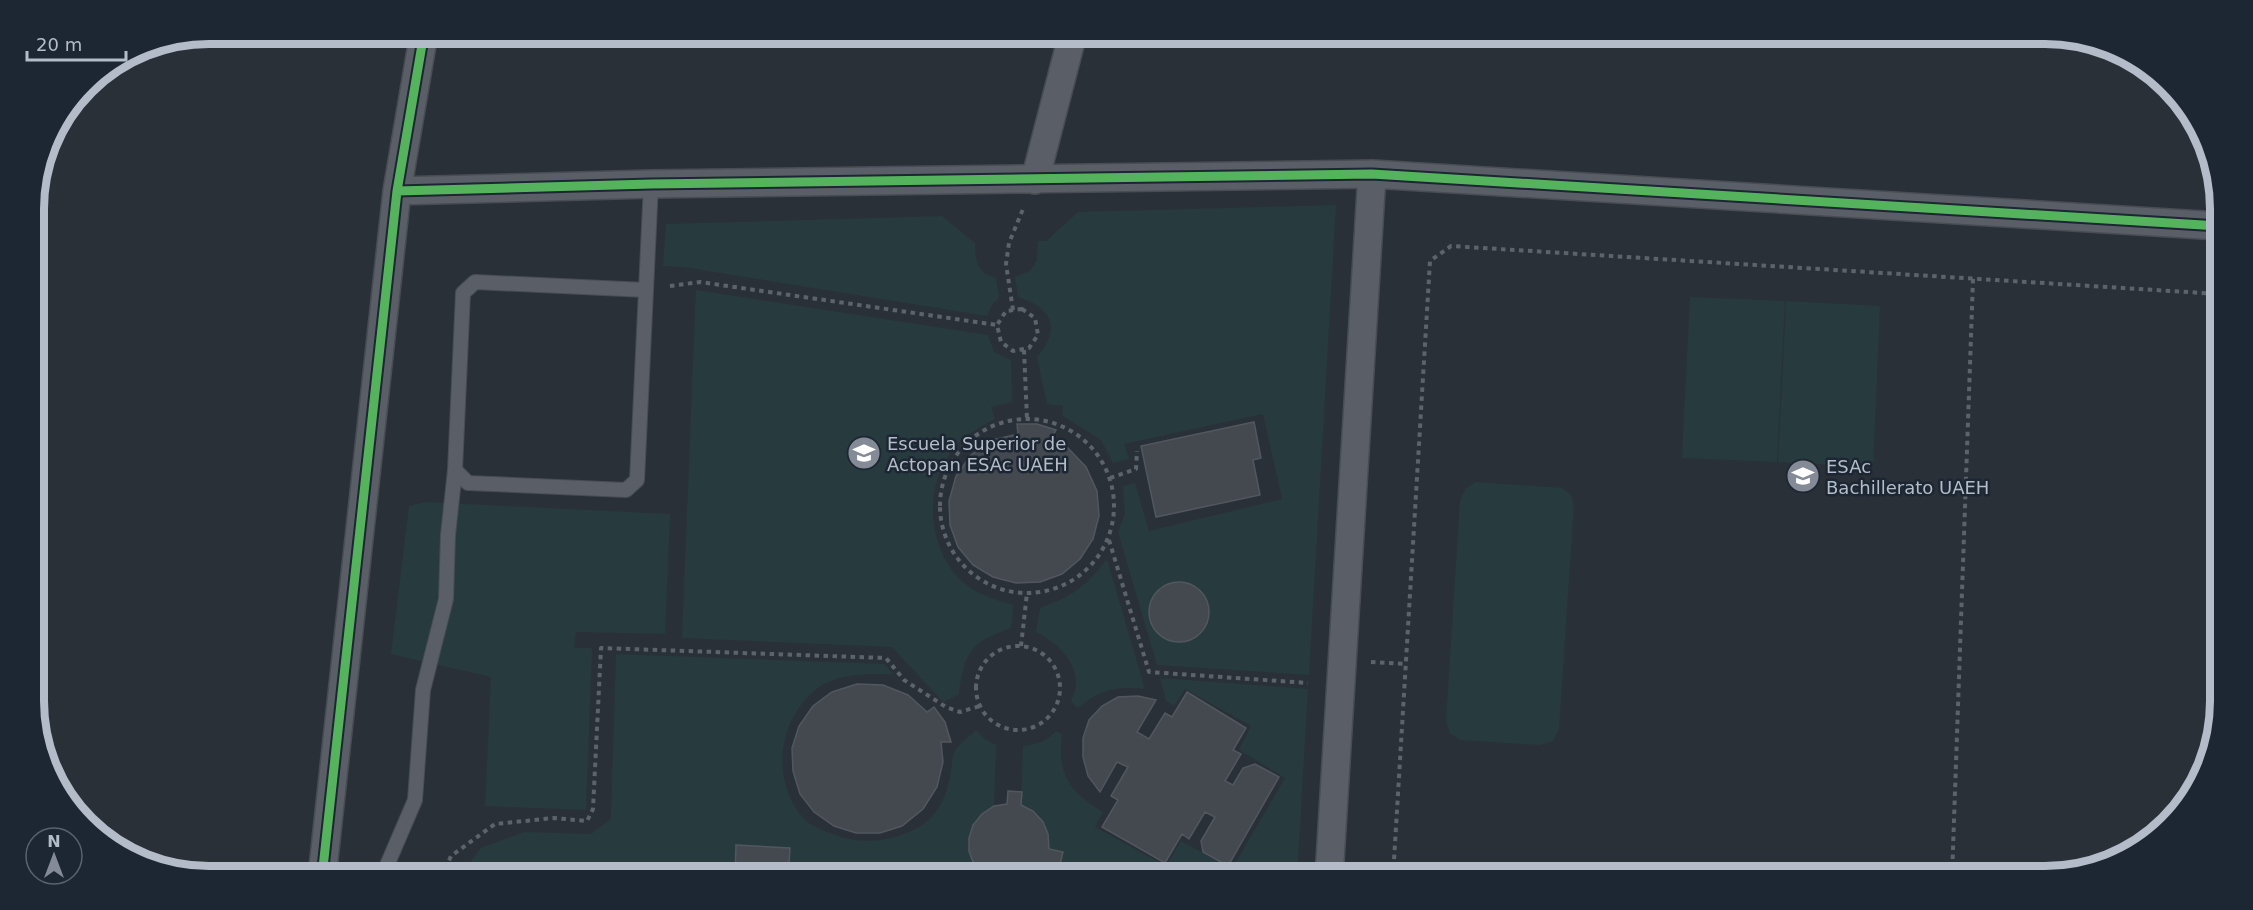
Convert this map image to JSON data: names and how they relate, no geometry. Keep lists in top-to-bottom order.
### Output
{
  "places": {
    "school or university": ["Escuela Superior de Actopan ESAc UAEH", "ESAc Bachillerato UAEH"]
  },
  "scale_bar": "20 m",
  "north": "top"
}
